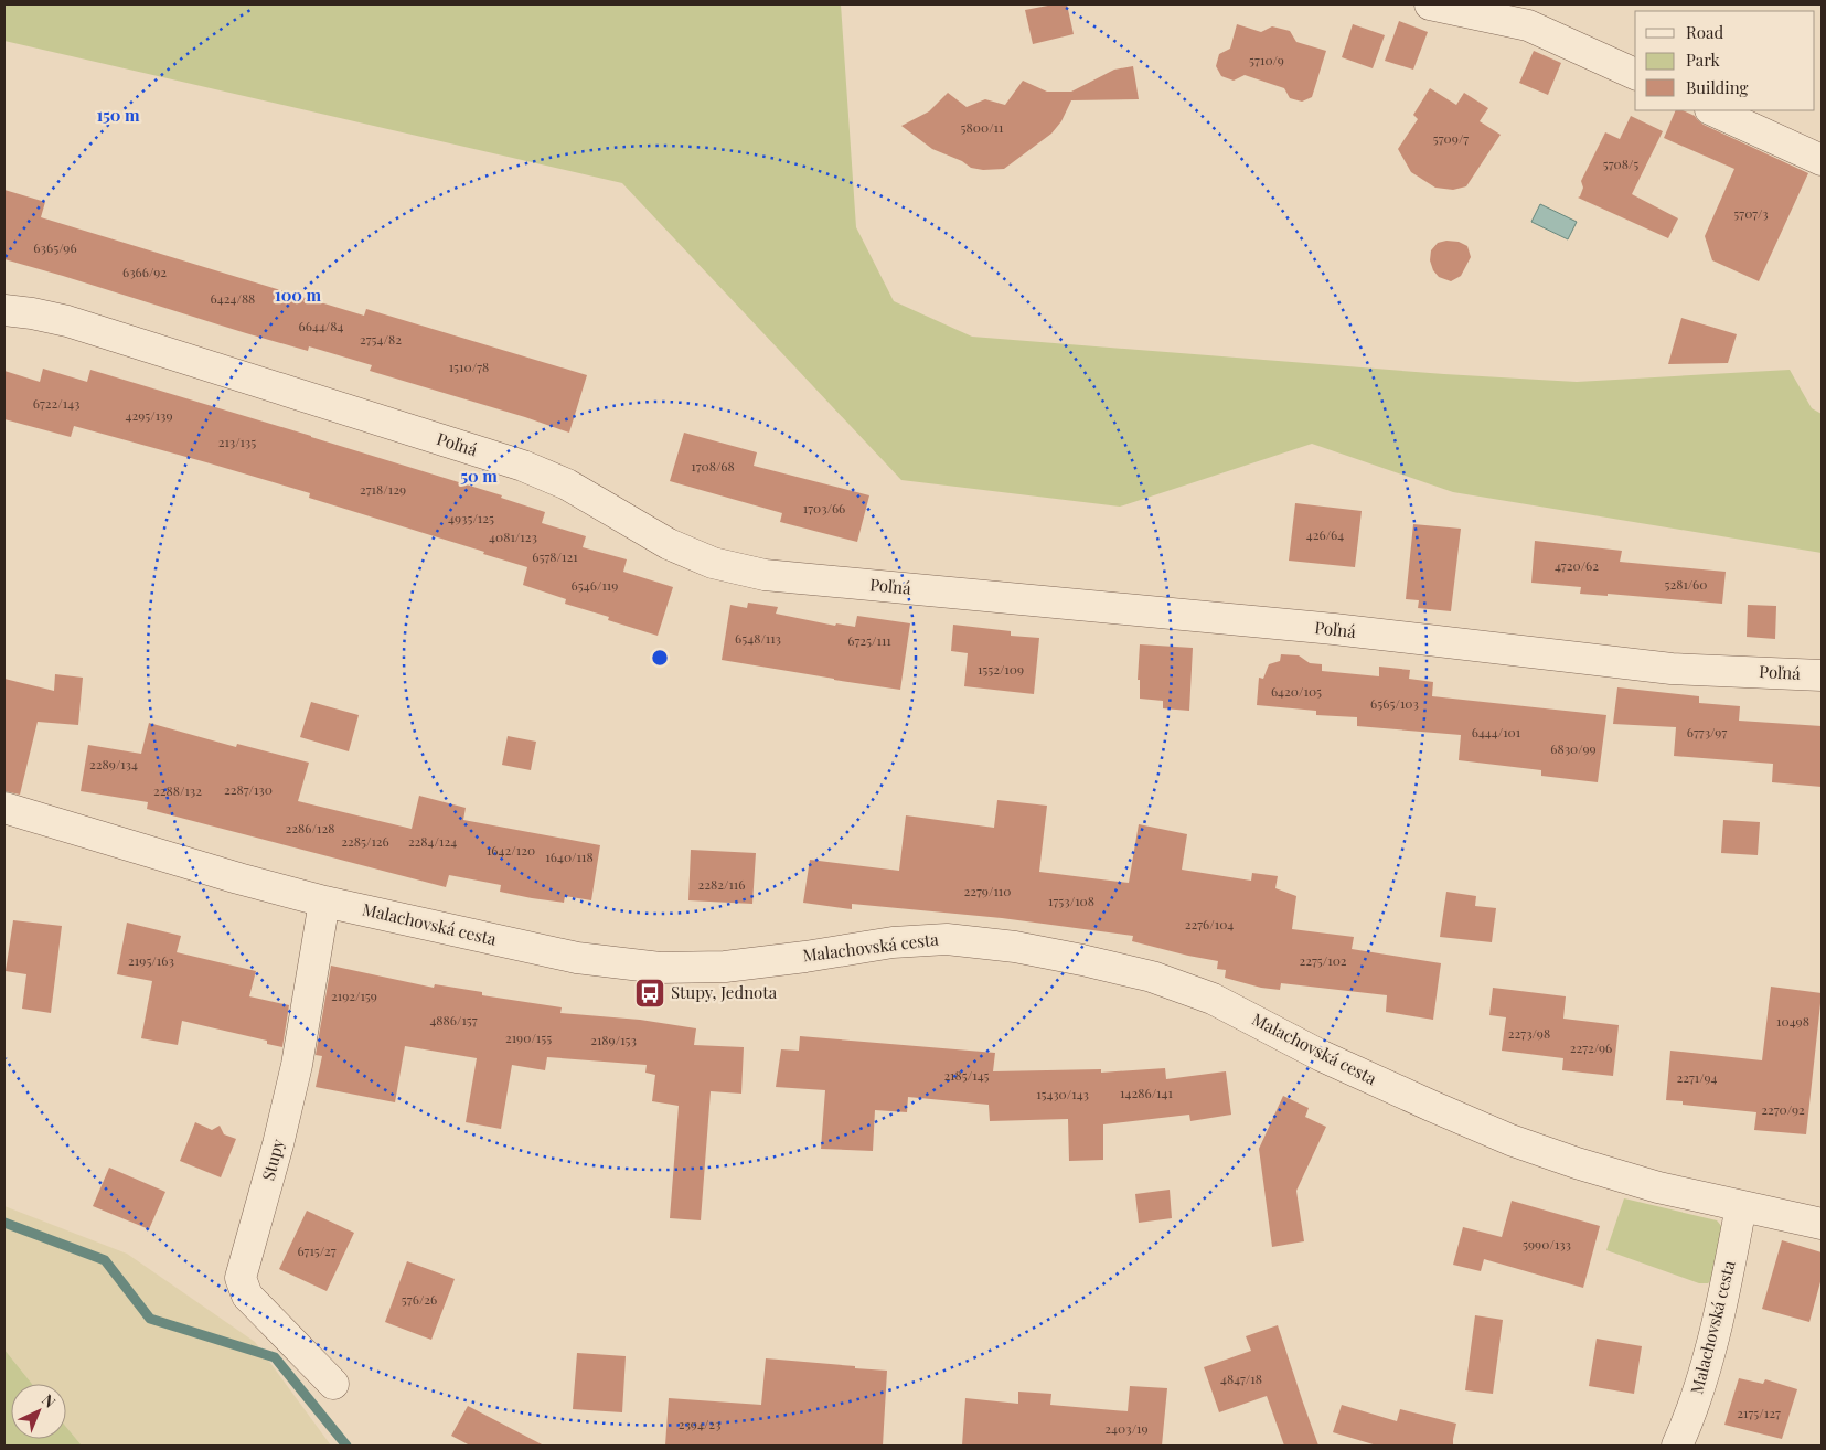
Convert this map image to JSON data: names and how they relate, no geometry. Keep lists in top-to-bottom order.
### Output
{
  "streets": {
    "street": ["Poľná", "Malachovská cesta", "Stupy"]
  },
  "crossings": [
    ["Malachovská cesta", "Stupy"]
  ],
  "places": {
    "bus stop": ["Stupy, Jednota"]
  },
  "house_numbers": [
    "5710/9",
    "5800/11",
    "5709/7",
    "5708/5",
    "5707/3",
    "6365/96",
    "6366/92",
    "6424/88",
    "6644/84",
    "2754/82",
    "1510/78",
    "6722/143",
    "4295/139",
    "213/135",
    "1708/68",
    "2718/129",
    "1703/66",
    "4935/125",
    "426/64",
    "4081/123",
    "6578/121",
    "4720/62",
    "5281/60",
    "6546/119",
    "6548/113",
    "6725/111",
    "1552/109",
    "6420/105",
    "6565/103",
    "6444/101",
    "6773/97",
    "6830/99",
    "2289/134",
    "2287/130",
    "2288/132",
    "2286/128",
    "2285/126",
    "2284/124",
    "1642/120",
    "1640/118",
    "2282/116",
    "2279/110",
    "1753/108",
    "2276/104",
    "2195/163",
    "2275/102",
    "2192/159",
    "4886/157",
    "10498",
    "2273/98",
    "2190/155",
    "2189/153",
    "2272/96",
    "2185/145",
    "2271/94",
    "14286/141",
    "15430/143",
    "2270/92",
    "5990/133",
    "6715/27",
    "576/26",
    "4847/18",
    "2175/127",
    "2394/23",
    "2403/19"
  ],
  "legend": ["Road", "Park", "Building"],
  "north": "top right",
  "rings": ["150 m", "100 m", "50 m"]
}
